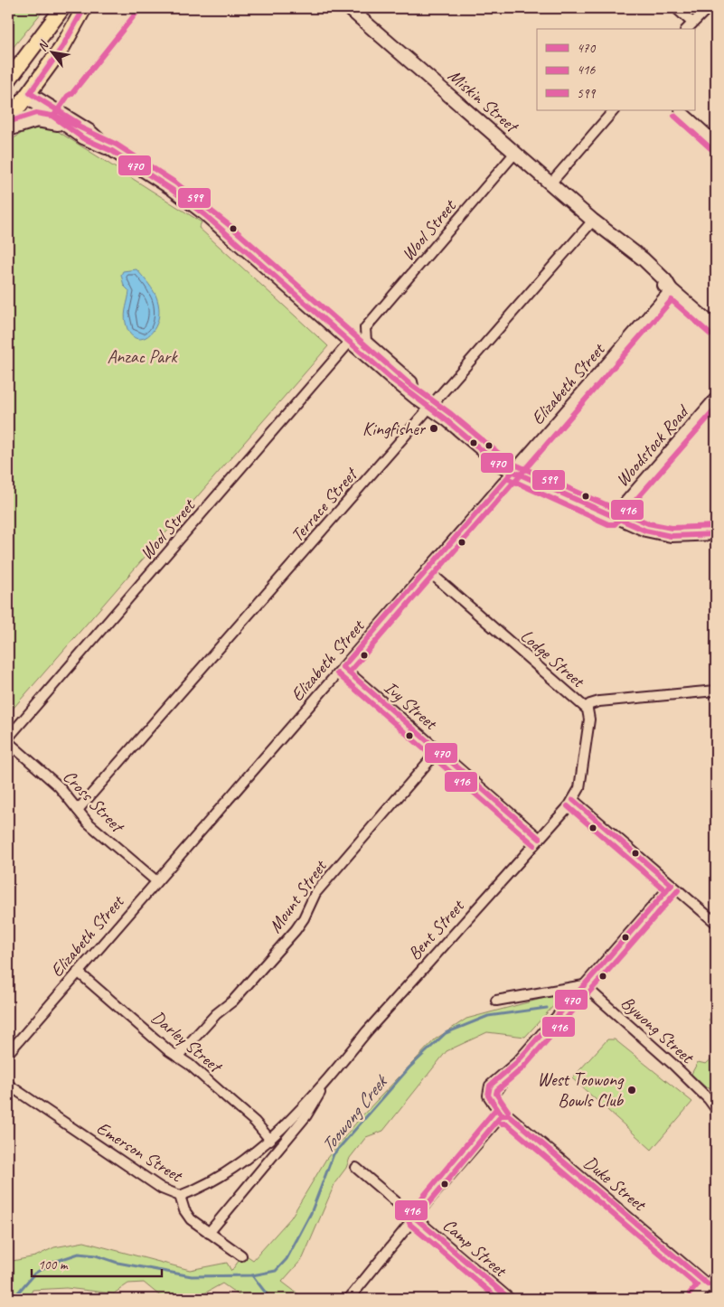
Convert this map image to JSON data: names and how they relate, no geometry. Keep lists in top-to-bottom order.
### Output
{
  "streets": {
    "main road": ["Miskin Street"],
    "street": [
      "Wool Street",
      "Elizabeth Street",
      "Woodstock Road",
      "Terrace Street",
      "Lodge Street",
      "Ivy Street",
      "Cross Street",
      "Mount Street",
      "Bent Street",
      "Bywong Street",
      "Darley Street",
      "Emerson Street",
      "Duke Street",
      "Camp Street"
    ]
  },
  "crossings": [
    ["Miskin Street", "Wool Street"],
    ["Miskin Street", "Elizabeth Street"],
    ["Miskin Street", "Terrace Street"],
    ["Elizabeth Street", "Lodge Street"],
    ["Elizabeth Street", "Ivy Street"],
    ["Elizabeth Street", "Cross Street"],
    ["Elizabeth Street", "Darley Street"],
    ["Terrace Street", "Cross Street"],
    ["Lodge Street", "Bent Street"],
    ["Ivy Street", "Mount Street"],
    ["Ivy Street", "Bent Street"],
    ["Mount Street", "Darley Street"],
    ["Bent Street", "Darley Street"],
    ["Bent Street", "Emerson Street"],
    ["Bywong Street", "Duke Street"]
  ],
  "water": ["Toowong Creek"],
  "parks": ["Anzac Park"],
  "places": ["Kingfisher", "West Toowong Bowls Club"],
  "lines": ["transit line 470", "transit line 599", "transit line 416"],
  "legend": ["470", "416", "599"],
  "scale_bar": "100 m",
  "north": "top left"
}
